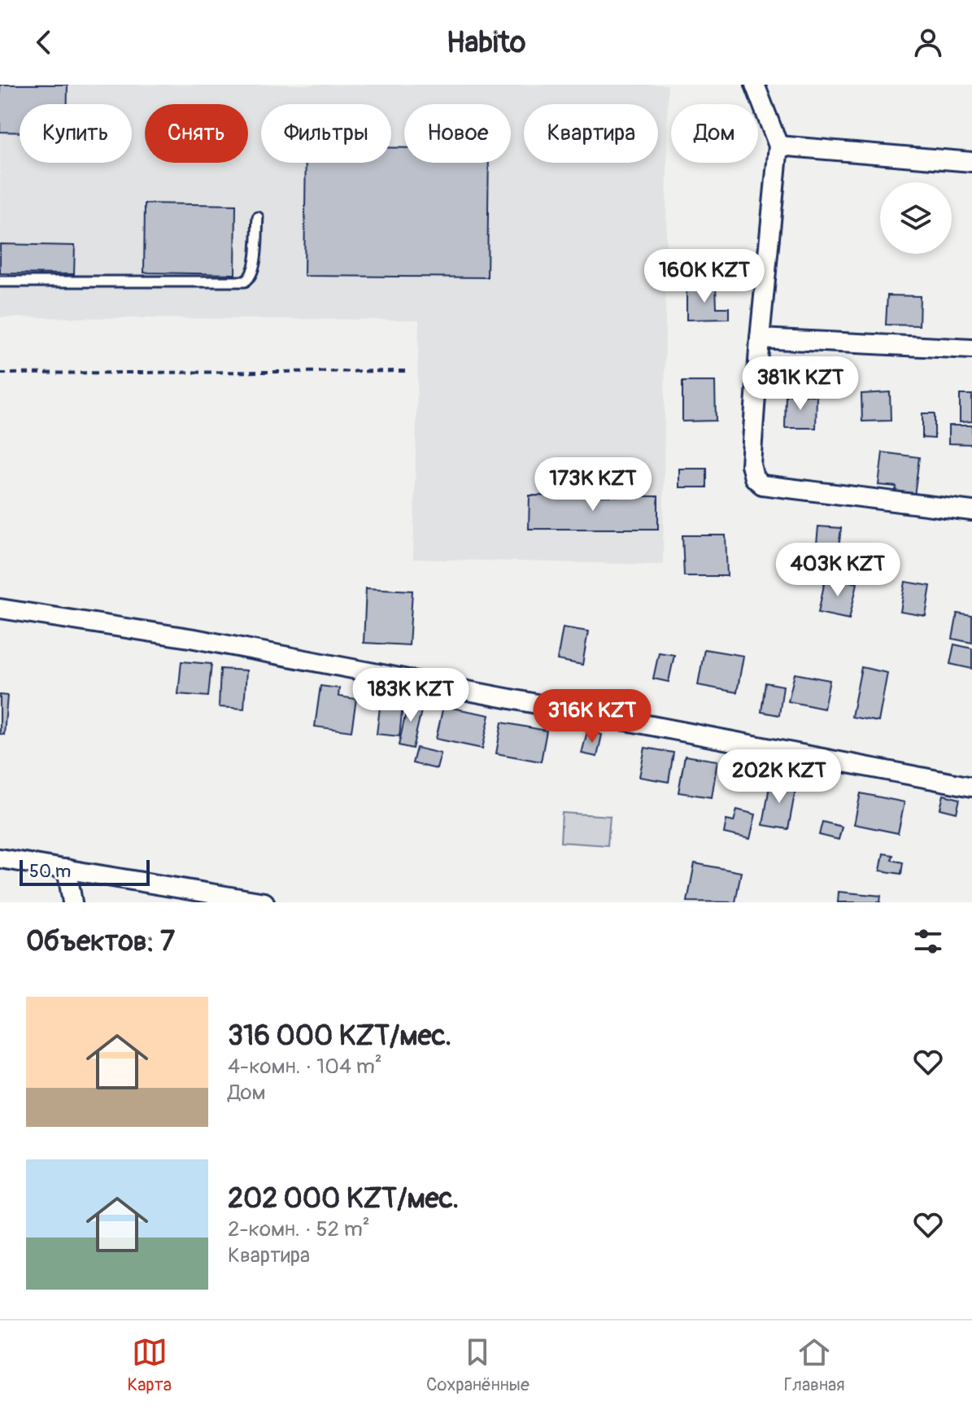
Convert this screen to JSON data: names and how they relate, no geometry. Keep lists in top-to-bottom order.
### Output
{
  "scale_bar": "50 m",
  "page": {
    "header": "Habito",
    "chip": [
      "Купить",
      "Снять",
      "Фильтры",
      "Новое",
      "Квартира",
      "Дом"
    ],
    "price": [
      "160K KZT",
      "381K KZT",
      "173K KZT",
      "403K KZT",
      "183K KZT",
      "316K KZT",
      "202K KZT"
    ],
    "scale": "50 m",
    "heading": "Объектов: 7",
    "list": [
      {
        "name": "316 000 KZT/мес.",
        "note": "4-комн. · 104 m² · Дом"
      },
      {
        "name": "202 000 KZT/мес.",
        "note": "2-комн. · 52 m² · Квартира"
      }
    ],
    "tabs": ["Карта", "Сохранённые", "Главная"]
  }
}
